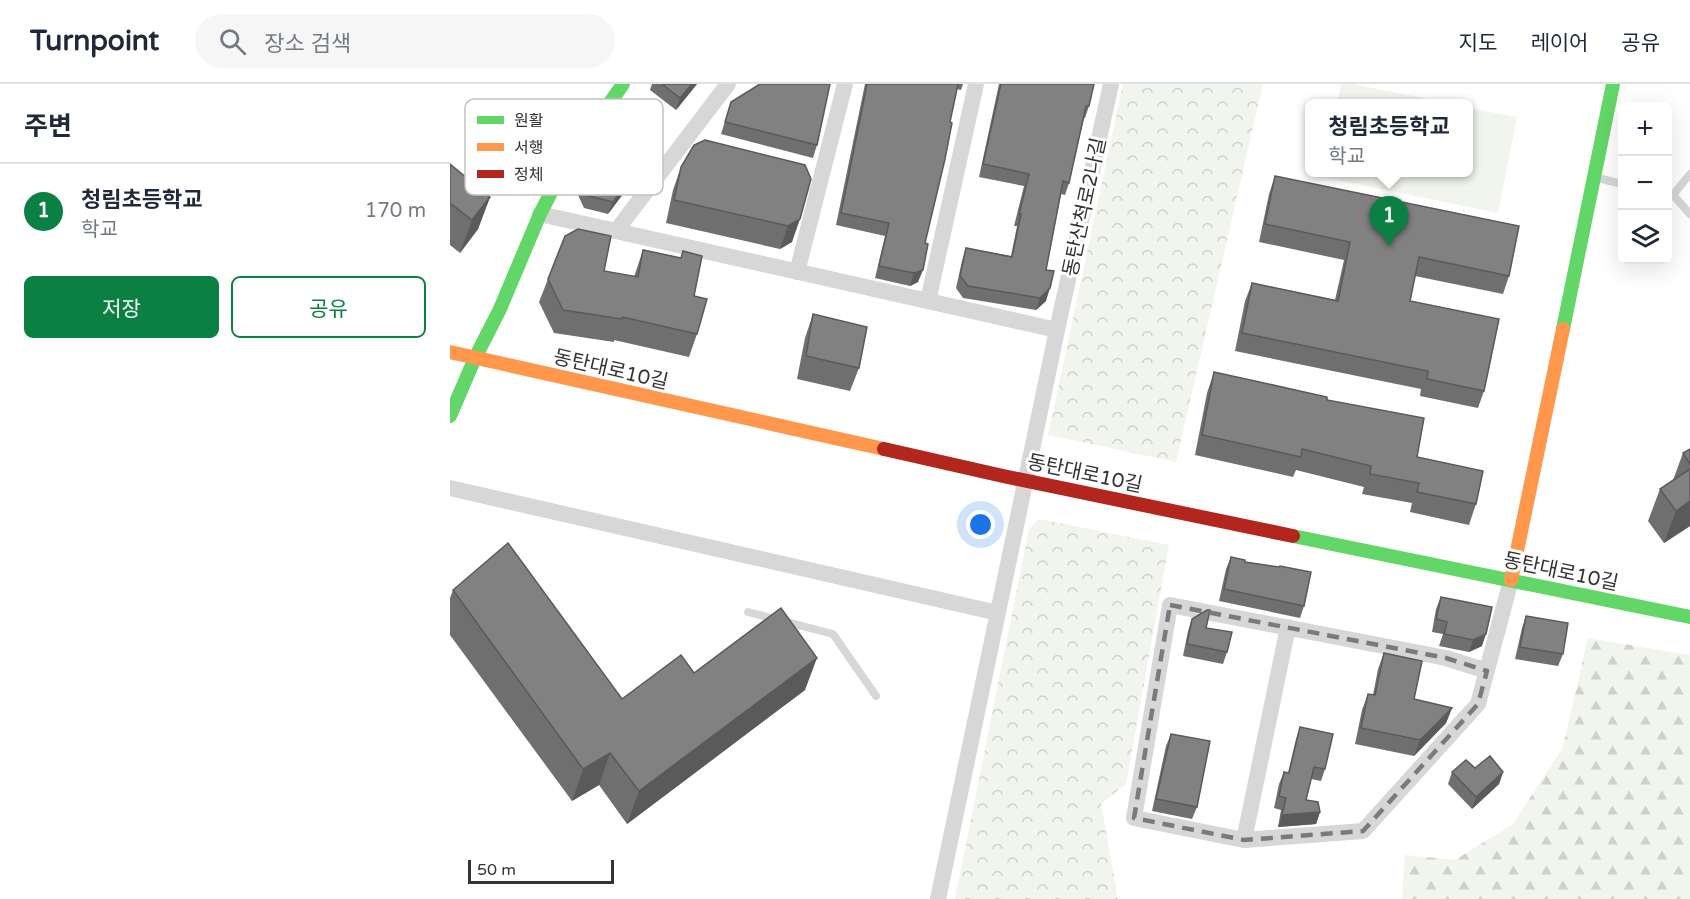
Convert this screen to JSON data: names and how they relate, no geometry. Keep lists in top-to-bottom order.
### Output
{
  "streets": {
    "street": ["동탄산척로2나길", "동탄대로10길"]
  },
  "crossings": [
    ["동탄산척로2나길", "동탄대로10길"]
  ],
  "legend": ["원활", "서행", "정체"],
  "scale_bar": "50 m",
  "page": {
    "header": "Turnpoint",
    "search": "장소 검색",
    "nav": ["지도", "레이어", "공유"],
    "heading": "주변",
    "popup": ["청림초등학교", "학교"],
    "map_buttons": ["+", "−"],
    "list": [
      {
        "mark": "1",
        "name": "청림초등학교",
        "note": "학교",
        "value": "170 m"
      }
    ],
    "pins": "1",
    "buttons": ["저장", "공유"],
    "scale": "50 m"
  }
}
